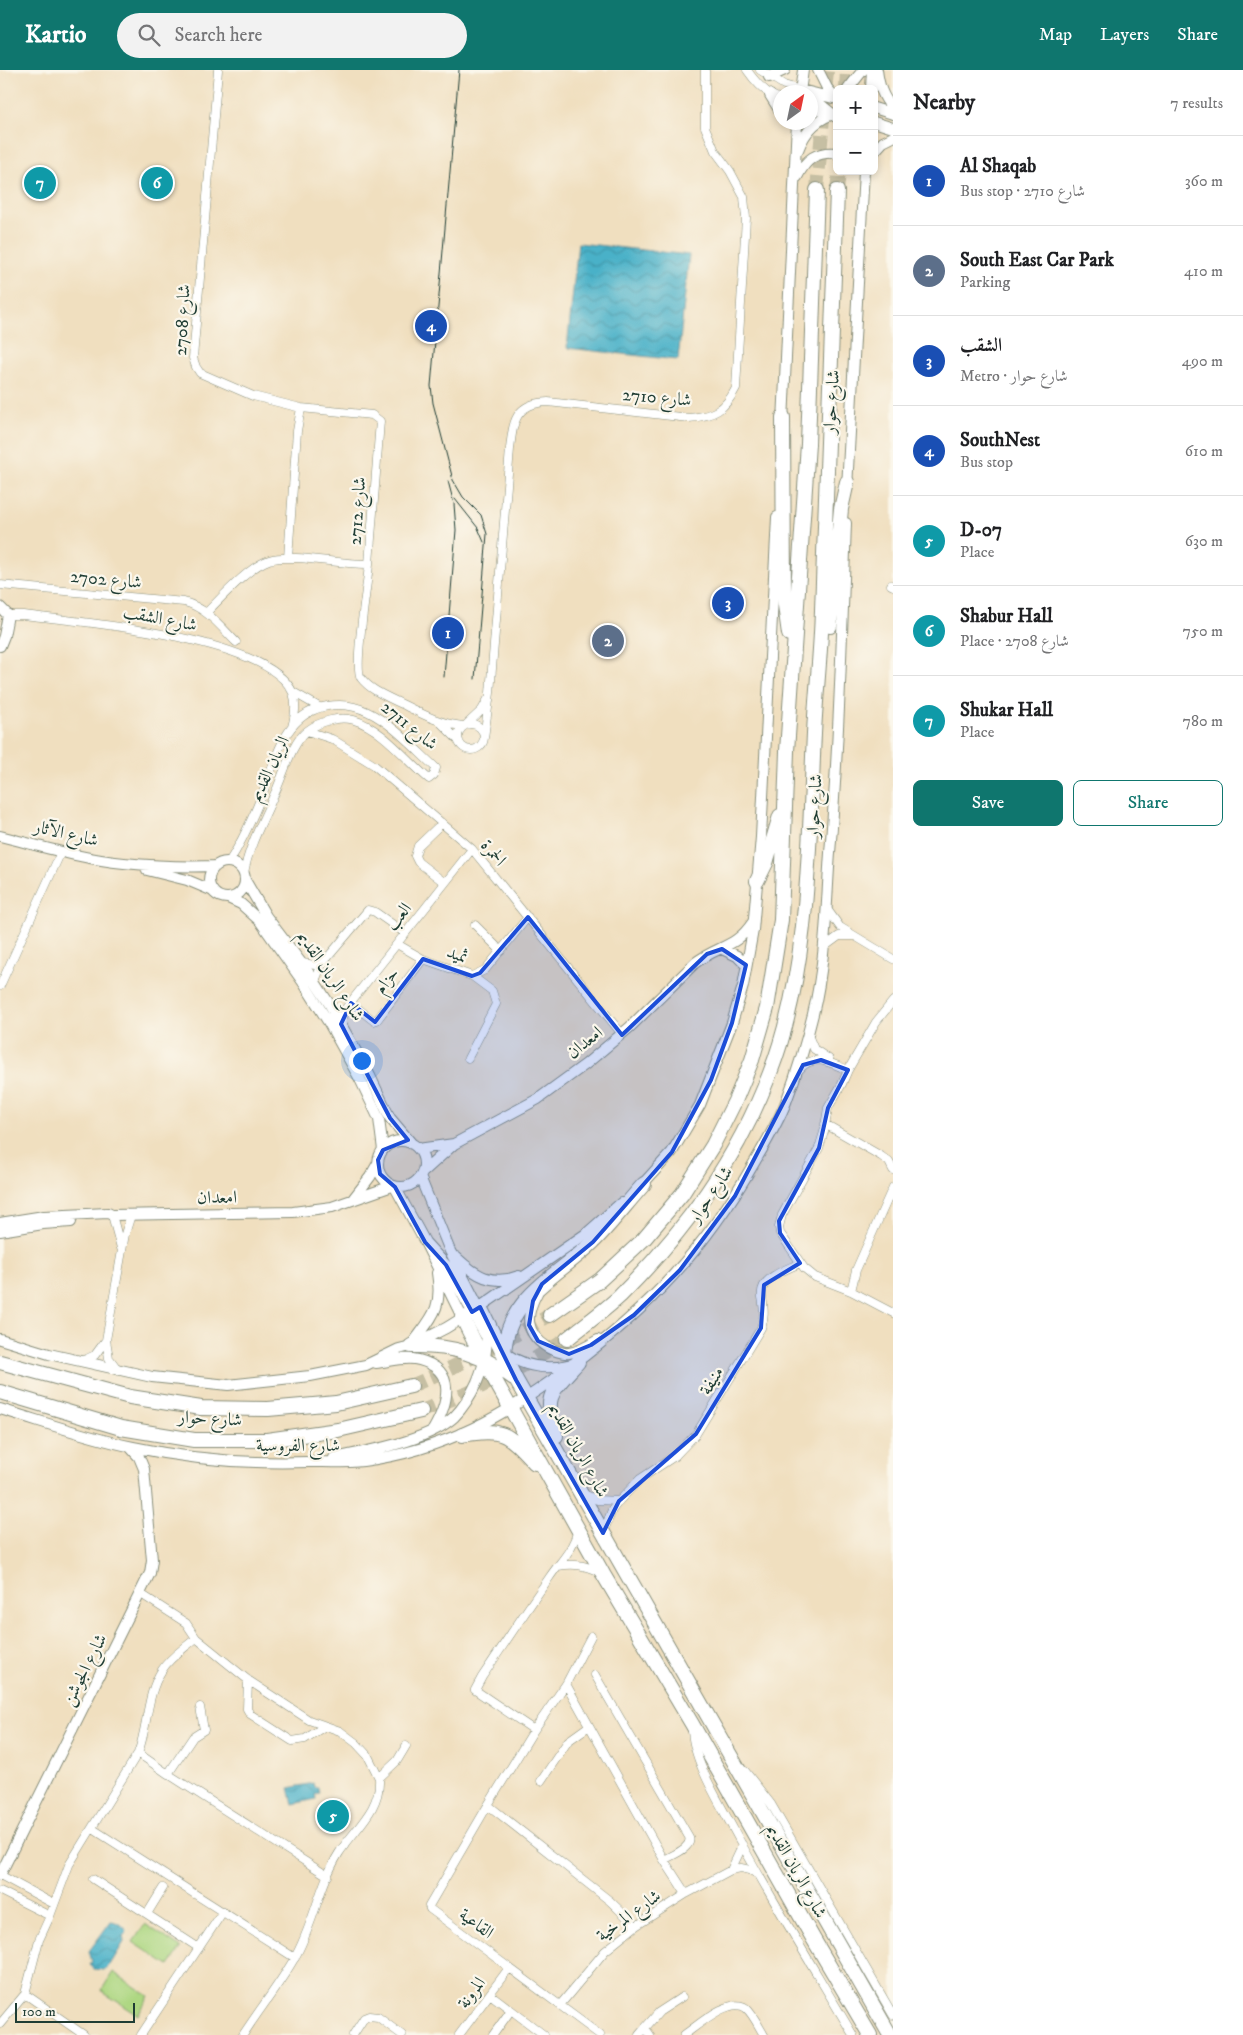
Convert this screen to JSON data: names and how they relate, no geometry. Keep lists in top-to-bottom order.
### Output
{
  "streets": {
    "highway": ["شارع حوار", "شارع الريان القديم"],
    "main road": [
      "شارع الآثار",
      "امعدان",
      "شارع الفروسية",
      "شارع الجوشن"
    ],
    "street": [
      "شارع 2708",
      "شارع 2710",
      "شارع 2712",
      "شارع 2702",
      "شارع الشقب",
      "شارع 2711",
      "الريان القديم",
      "الحمرة",
      "العب",
      "ثميد",
      "حزام",
      "منيفة",
      "شارع المرخية",
      "القاعية",
      "المرونة"
    ]
  },
  "crossings": [
    ["شارع 2708", "شارع 2712"],
    ["شارع حوار", "شارع الفروسية"],
    ["شارع 2712", "شارع 2702"],
    ["شارع الشقب", "شارع 2711"],
    ["شارع الشقب", "الريان القديم"],
    ["شارع 2711", "الريان القديم"],
    ["الريان القديم", "شارع الآثار"],
    ["الريان القديم", "الحمرة"],
    ["الريان القديم", "شارع الريان القديم"],
    ["شارع الآثار", "شارع الريان القديم"],
    ["الحمرة", "العب"],
    ["الحمرة", "ثميد"],
    ["الحمرة", "امعدان"],
    ["العب", "ثميد"],
    ["العب", "شارع الريان القديم"],
    ["العب", "حزام"],
    ["ثميد", "حزام"],
    ["شارع الريان القديم", "امعدان"],
    ["شارع الريان القديم", "منيفة"],
    ["شارع الريان القديم", "شارع الفروسية"],
    ["شارع الفروسية", "شارع الجوشن"],
    ["شارع المرخية", "القاعية"],
    ["القاعية", "المرونة"]
  ],
  "scale_bar": "100 m",
  "north": "top right",
  "page": {
    "header": "Kartio",
    "search": "Search here",
    "nav": ["Map", "Layers", "Share"],
    "heading": ["Nearby", "7 results"],
    "map_buttons": ["+", "−"],
    "list": [
      {
        "mark": "1",
        "name": "Al Shaqab",
        "note": "Bus stop · شارع 2710",
        "value": "360 m"
      },
      {
        "mark": "2",
        "name": "South East Car Park",
        "note": "Parking",
        "value": "410 m"
      },
      {
        "mark": "3",
        "name": "الشقب",
        "note": "Metro · شارع حوار",
        "value": "490 m"
      },
      {
        "mark": "4",
        "name": "SouthNest",
        "note": "Bus stop",
        "value": "610 m"
      },
      {
        "mark": "5",
        "name": "D-07",
        "note": "Place",
        "value": "630 m"
      },
      {
        "mark": "6",
        "name": "Shabur Hall",
        "note": "Place · شارع 2708",
        "value": "750 m"
      },
      {
        "mark": "7",
        "name": "Shukar Hall",
        "note": "Place",
        "value": "780 m"
      }
    ],
    "pins": [
      "6",
      "7",
      "4",
      "3",
      "1",
      "2",
      "5"
    ],
    "buttons": ["Save", "Share"],
    "scale": "100 m"
  }
}
